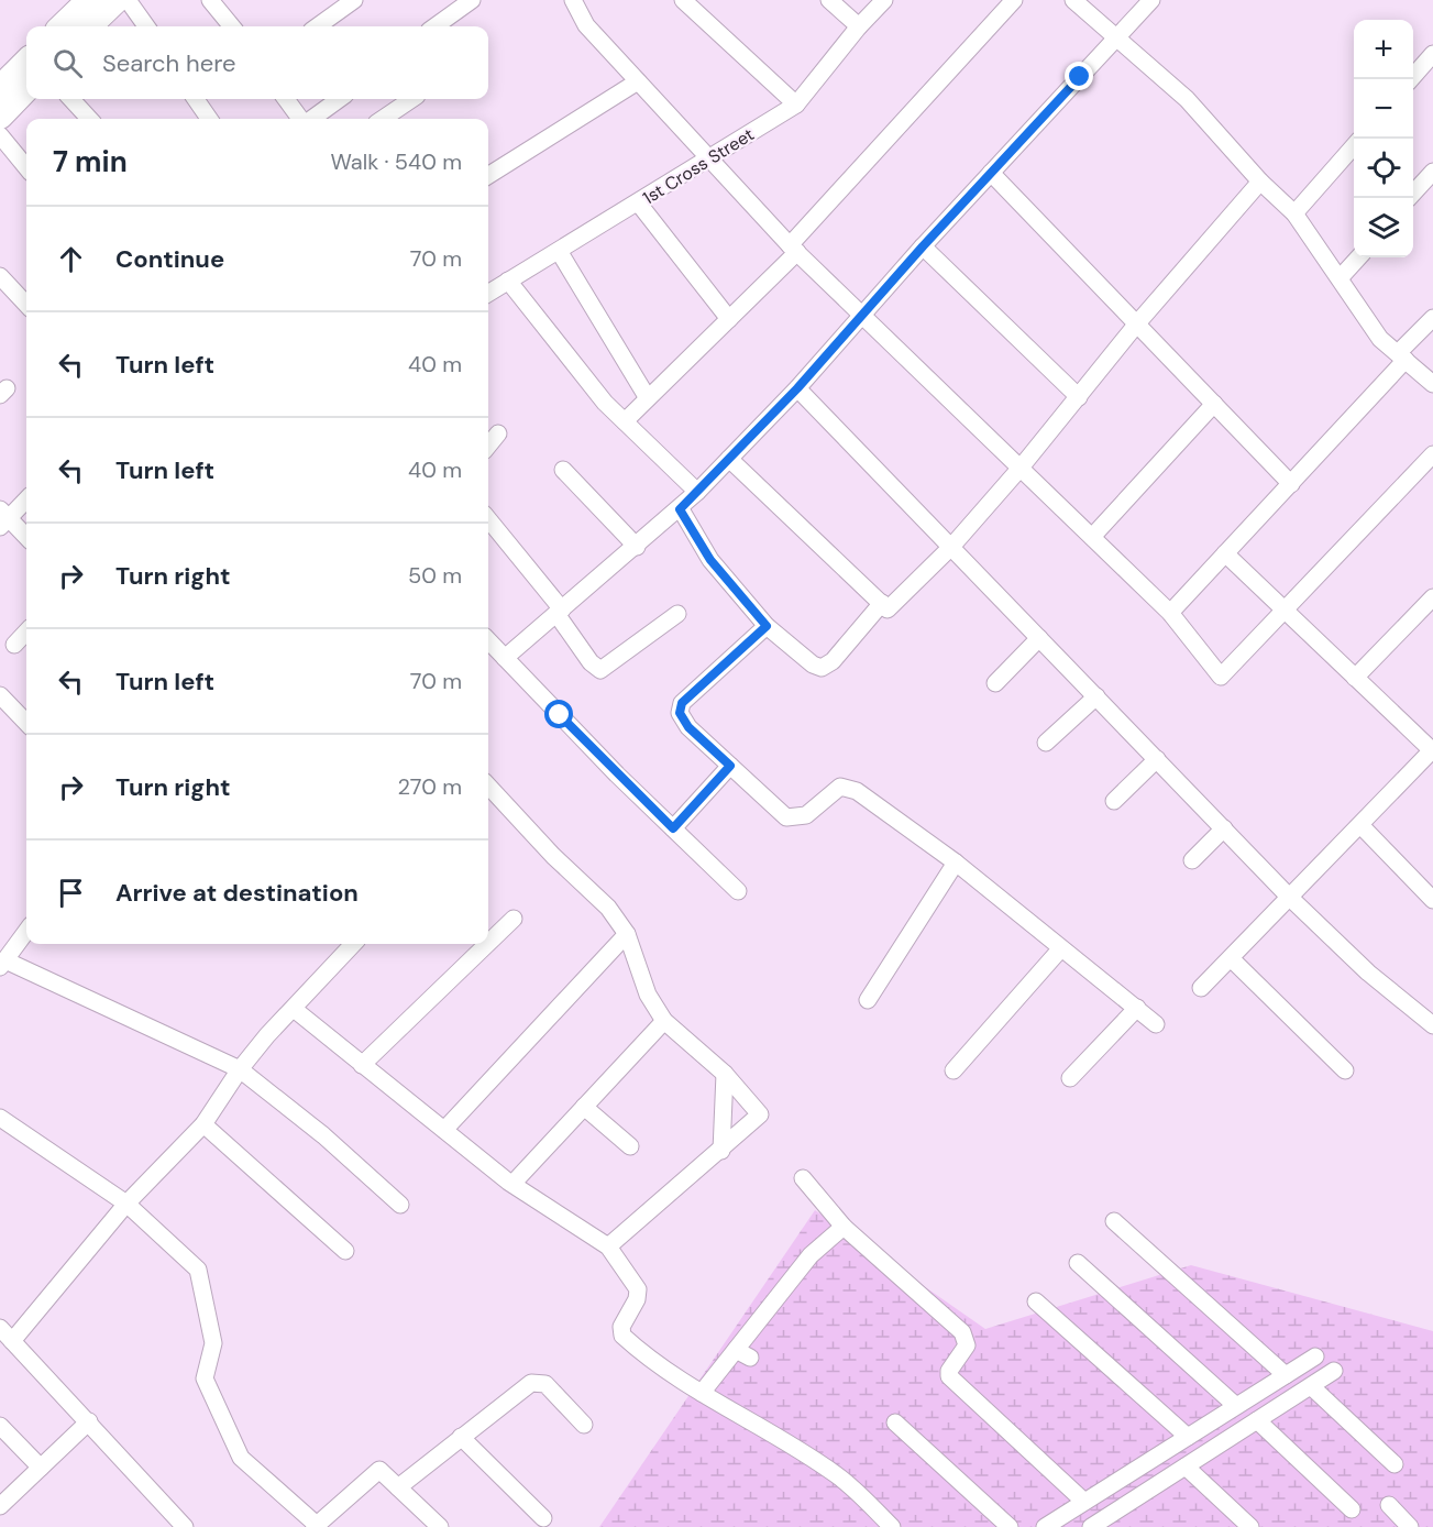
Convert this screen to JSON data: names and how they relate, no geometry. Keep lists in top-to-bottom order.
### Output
{
  "streets": {
    "street": ["1st Cross Street"]
  },
  "page": {
    "map_buttons": ["+", "−"],
    "search": "Search here",
    "heading": ["7 min", "Walk · 540 m"],
    "list": [
      ["Continue", "70 m"],
      ["Turn left", "40 m"],
      ["Turn left", "40 m"],
      ["Turn right", "50 m"],
      ["Turn left", "70 m"],
      ["Turn right", "270 m"],
      "Arrive at destination"
    ]
  }
}
